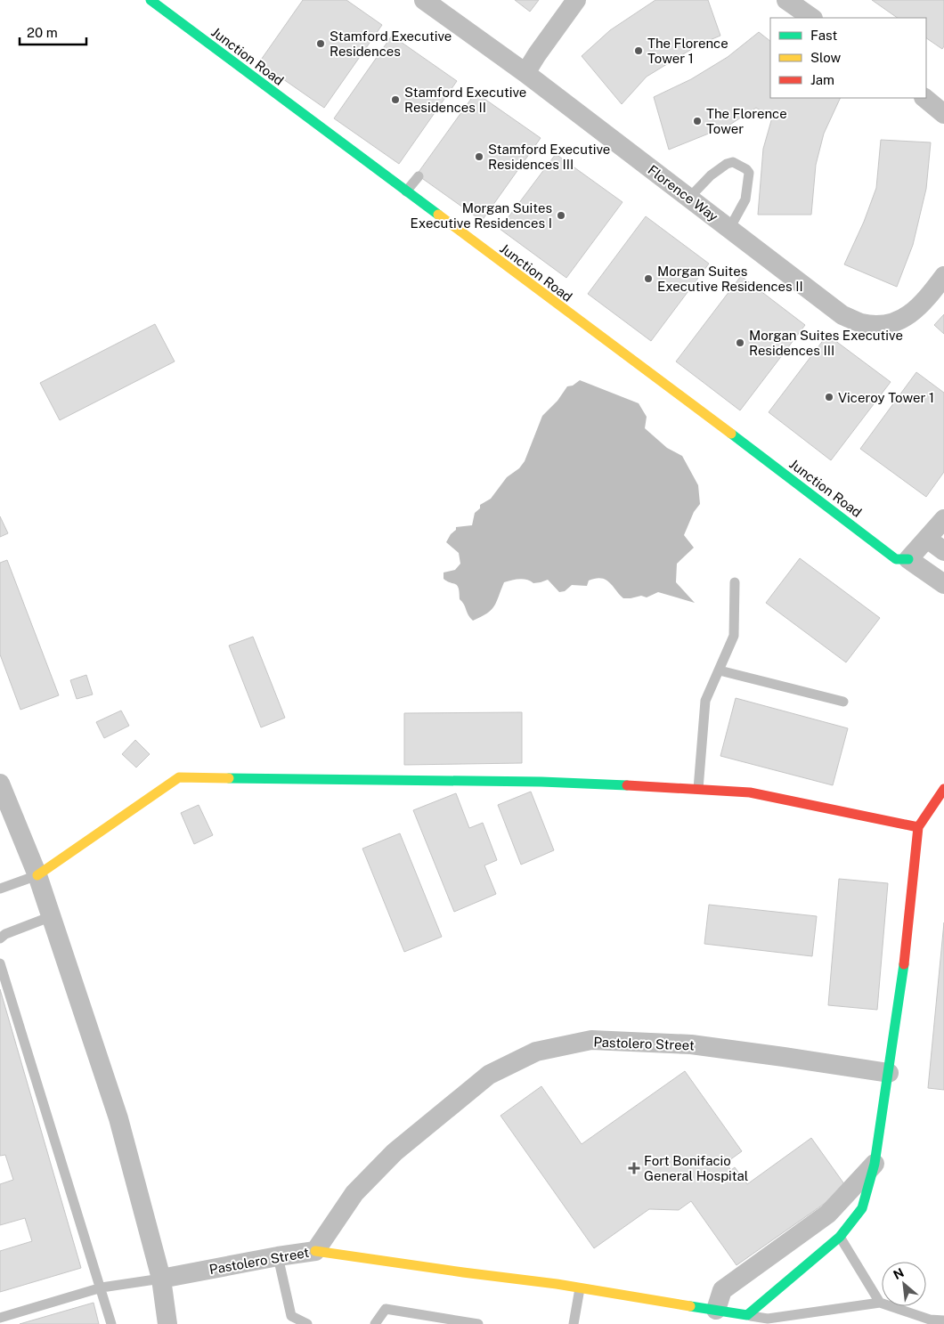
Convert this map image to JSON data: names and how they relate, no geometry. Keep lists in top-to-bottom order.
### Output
{
  "streets": {
    "street": ["Junction Road", "Florence Way", "Pastolero Street"]
  },
  "places": {
    "other": [
      "Stamford Executive Residences",
      "The Florence Tower 1",
      "Stamford Executive Residences II",
      "The Florence Tower",
      "Stamford Executive Residences III",
      "Morgan Suites Executive Residences I",
      "Morgan Suites Executive Residences II",
      "Morgan Suites Executive Residences III",
      "Viceroy Tower 1"
    ],
    "health": ["Fort Bonifacio General Hospital"]
  },
  "legend": ["Fast", "Slow", "Jam"],
  "scale_bar": "20 m",
  "north": "top left"
}
